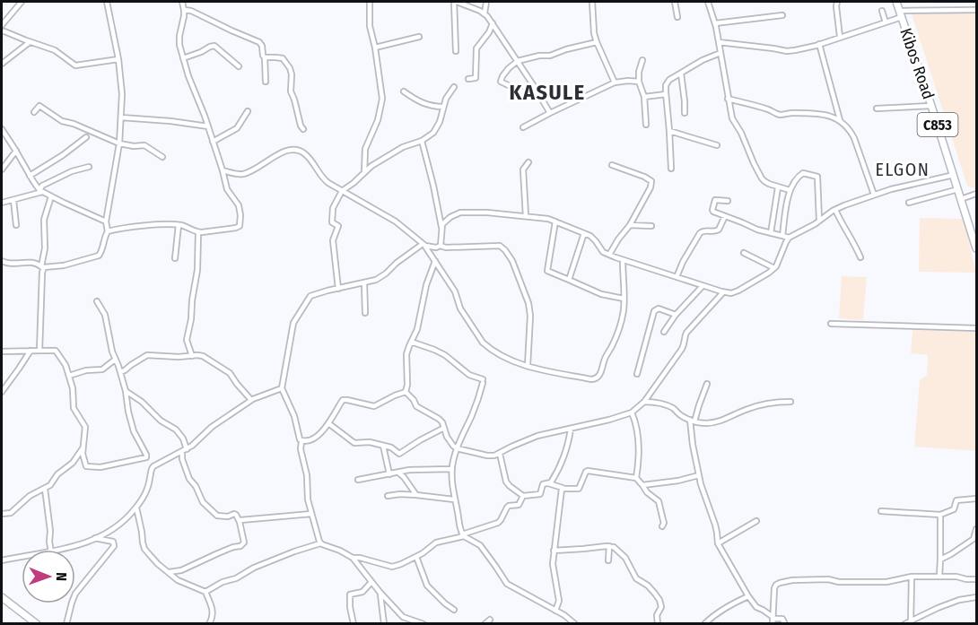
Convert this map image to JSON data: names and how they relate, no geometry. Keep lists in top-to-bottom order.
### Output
{
  "streets": {
    "main road": ["Kibos Road", "C853"]
  },
  "districts": ["KASULE", "ELGON"],
  "north": "right"
}
